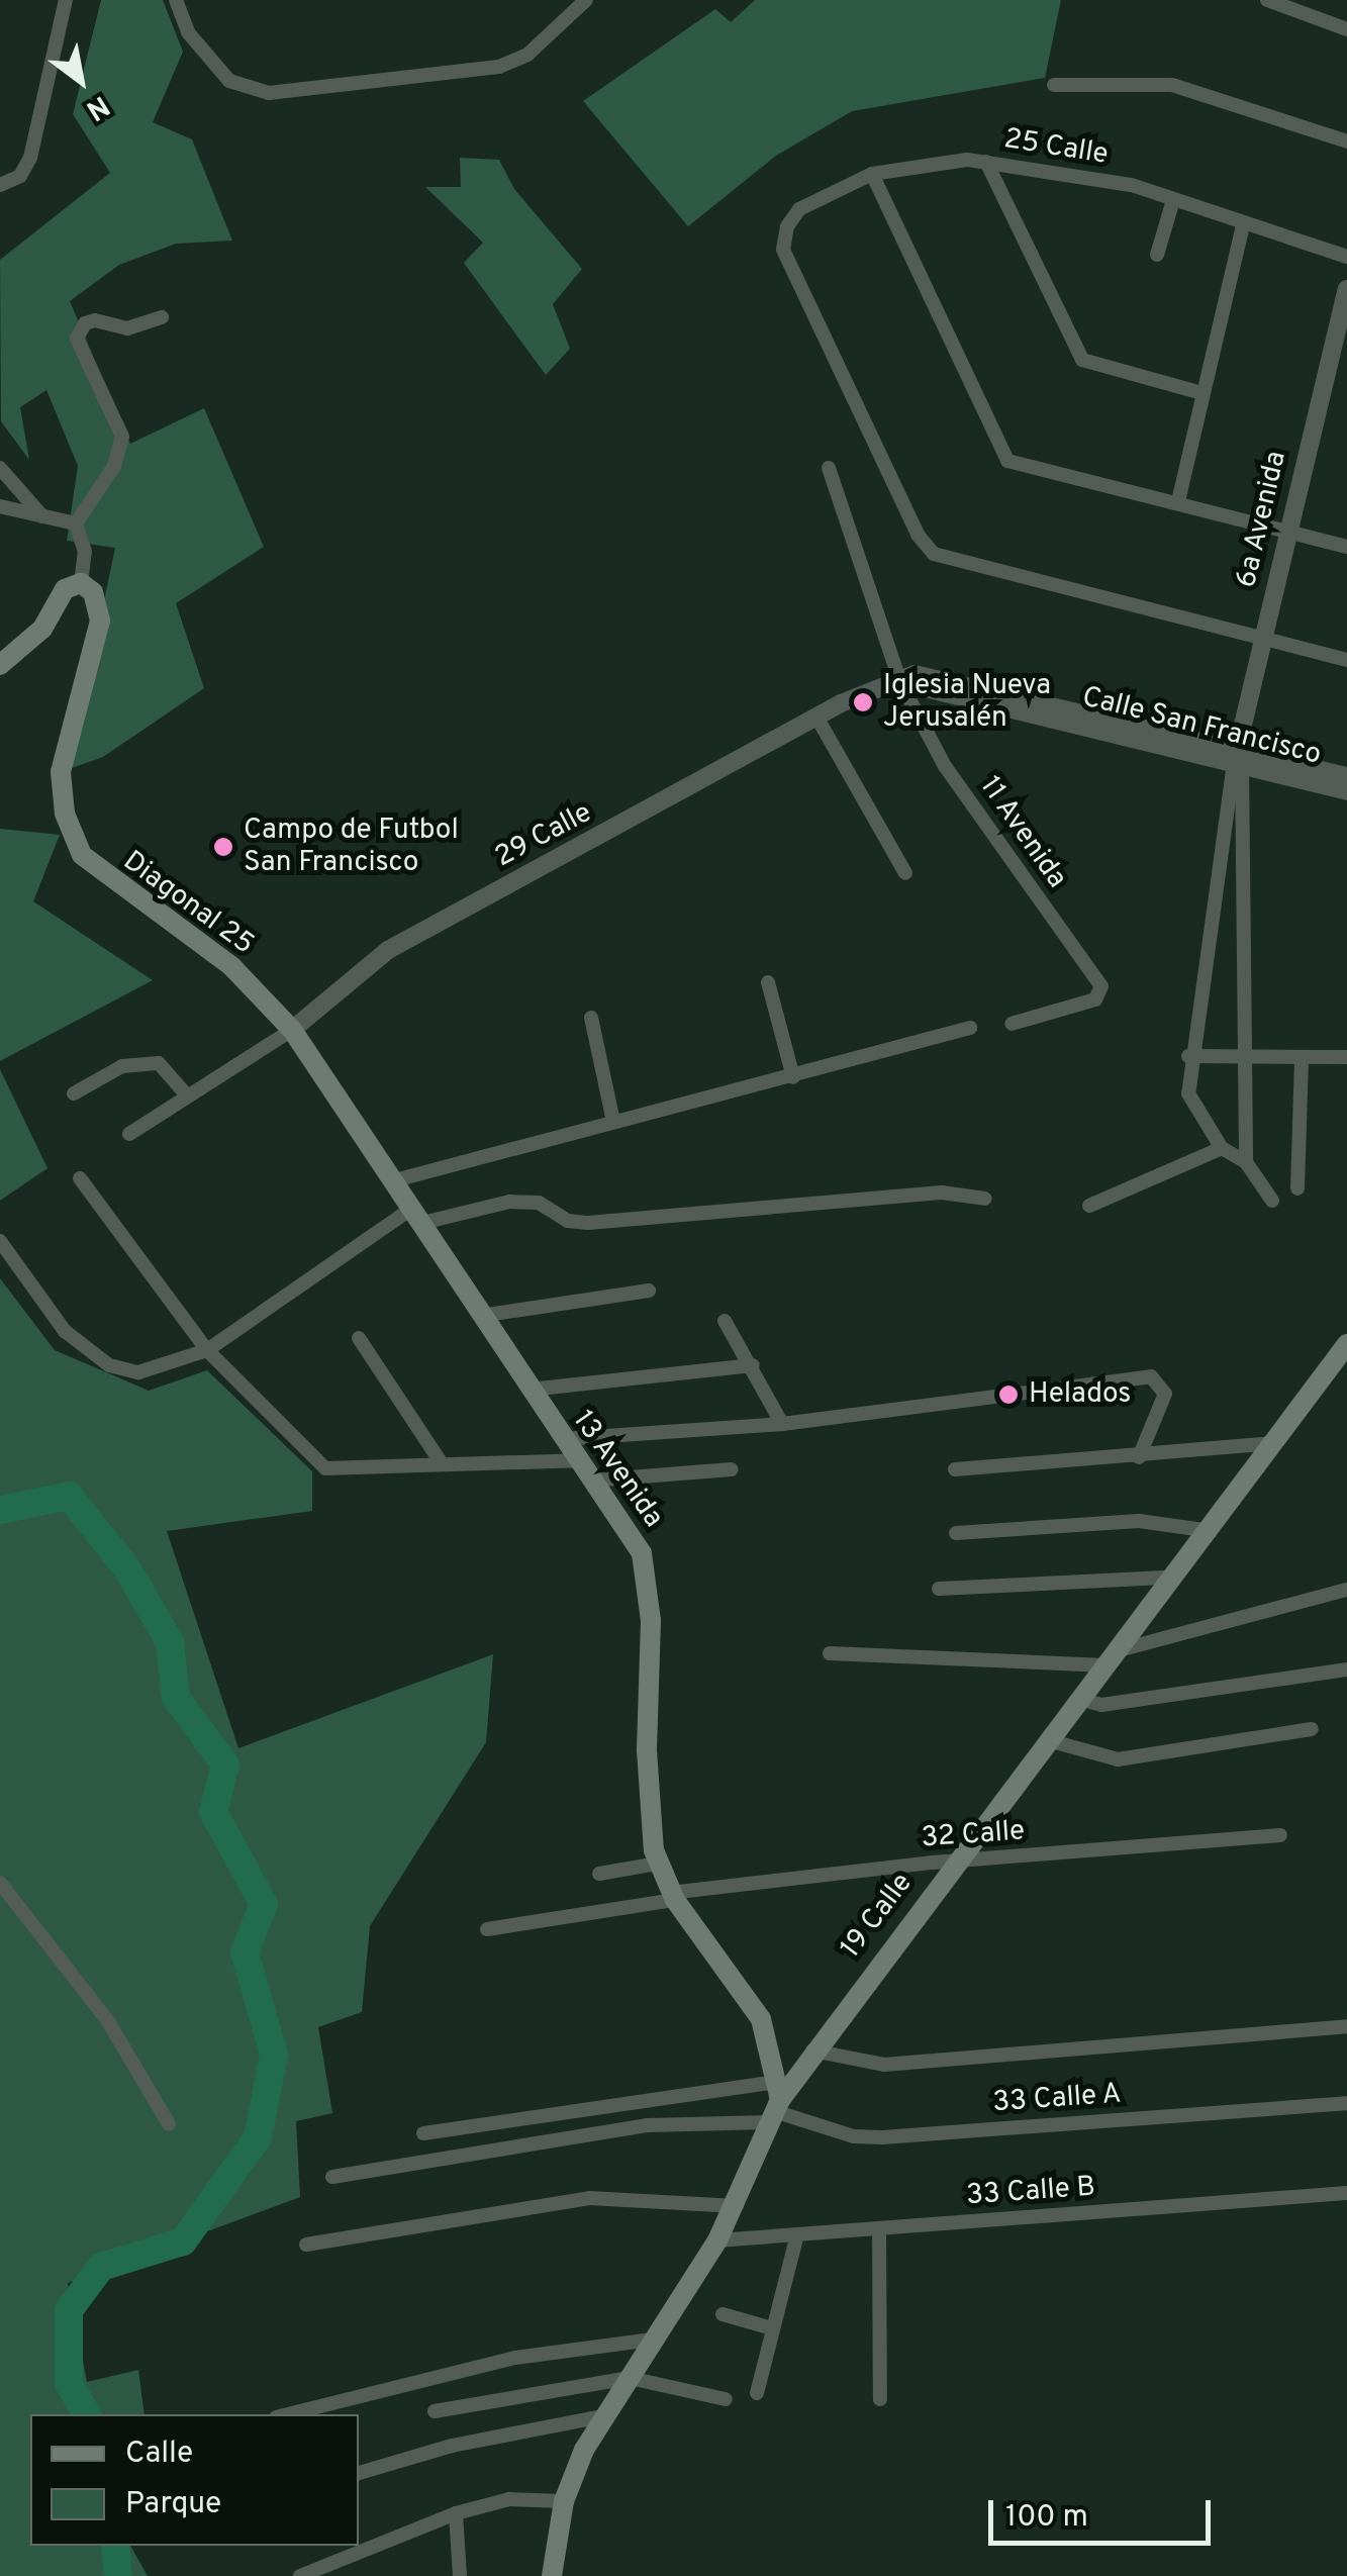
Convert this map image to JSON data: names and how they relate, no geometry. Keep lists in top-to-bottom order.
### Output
{
  "streets": {
    "main road": ["Diagonal 25", "13 Avenida", "19 Calle"],
    "street": [
      "25 Calle",
      "6a Avenida",
      "Calle San Francisco",
      "11 Avenida",
      "29 Calle",
      "32 Calle",
      "33 Calle A",
      "33 Calle B"
    ]
  },
  "crossings": [
    ["25 Calle", "6a Avenida"],
    ["6a Avenida", "Calle San Francisco"],
    ["Calle San Francisco", "11 Avenida"],
    ["Calle San Francisco", "29 Calle"],
    ["11 Avenida", "29 Calle"],
    ["29 Calle", "Diagonal 25"],
    ["29 Calle", "13 Avenida"],
    ["Diagonal 25", "13 Avenida"],
    ["13 Avenida", "32 Calle"],
    ["13 Avenida", "19 Calle"],
    ["13 Avenida", "33 Calle A"],
    ["32 Calle", "19 Calle"],
    ["19 Calle", "33 Calle A"],
    ["19 Calle", "33 Calle B"]
  ],
  "places": ["Iglesia Nueva Jerusalén", "Campo de Futbol San Francisco", "Helados"],
  "legend": ["Calle", "Parque"],
  "scale_bar": "100 m",
  "north": "bottom right"
}
